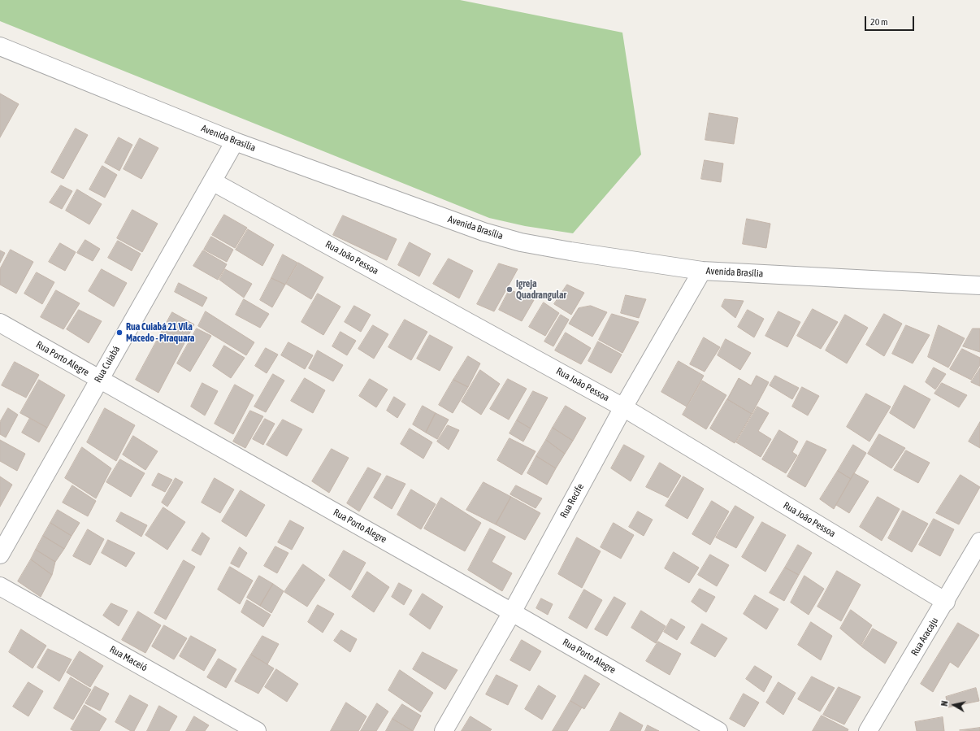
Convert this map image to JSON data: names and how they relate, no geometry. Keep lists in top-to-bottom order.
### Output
{
  "streets": {
    "street": [
      "Avenida Brasília",
      "Rua João Pessoa",
      "Rua Porto Alegre",
      "Rua Cuiabá",
      "Rua Recife",
      "Rua Aracaju",
      "Rua Maceió"
    ]
  },
  "crossings": [
    ["Avenida Brasília", "Rua Cuiabá"],
    ["Avenida Brasília", "Rua Recife"],
    ["Rua João Pessoa", "Rua Cuiabá"],
    ["Rua João Pessoa", "Rua Recife"],
    ["Rua João Pessoa", "Rua Aracaju"],
    ["Rua Porto Alegre", "Rua Cuiabá"],
    ["Rua Porto Alegre", "Rua Recife"]
  ],
  "places": ["Igreja Quadrangular", "Rua Cuiabá 21 Vila Macedo - Piraquara"],
  "scale_bar": "20 m",
  "north": "left"
}
